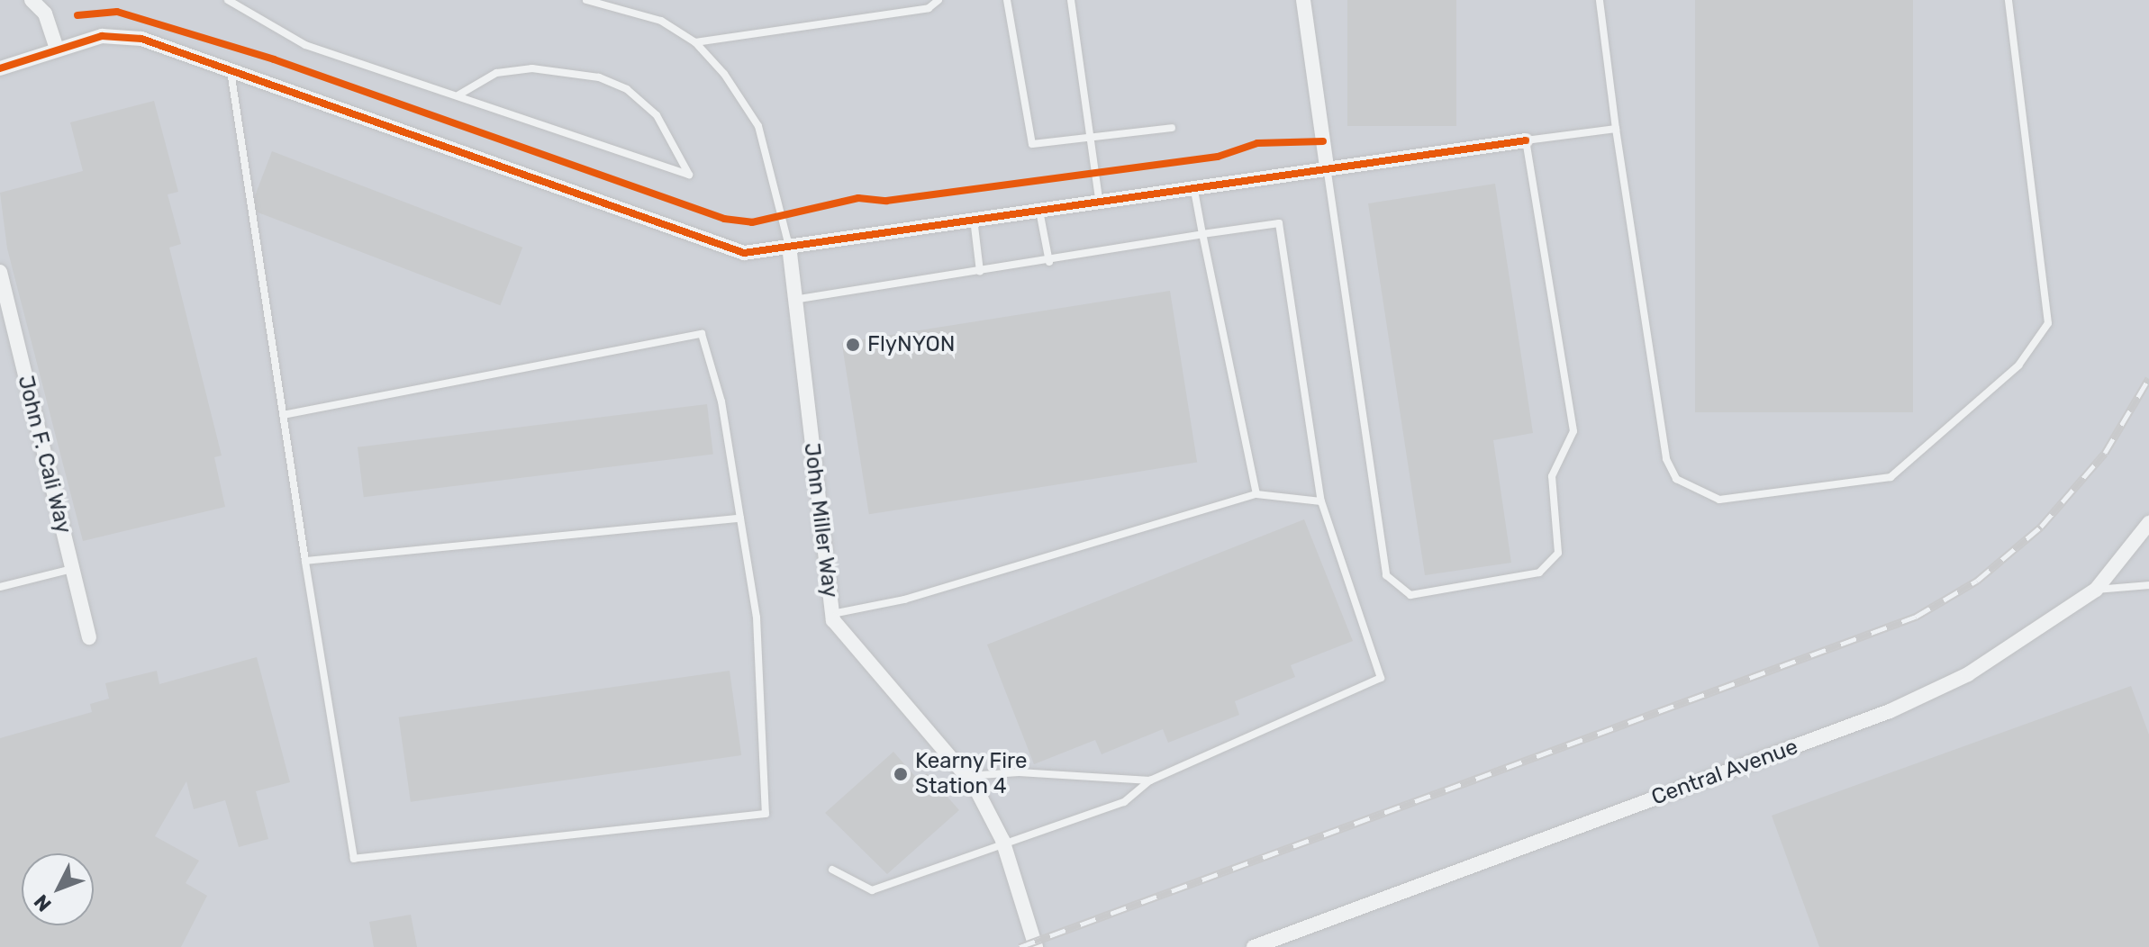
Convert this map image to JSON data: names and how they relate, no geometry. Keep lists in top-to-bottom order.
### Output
{
  "streets": {
    "street": ["John F. Cali Way", "John Miller Way", "Central Avenue"]
  },
  "places": ["FlyNYON", "Kearny Fire Station 4"],
  "north": "bottom left"
}
